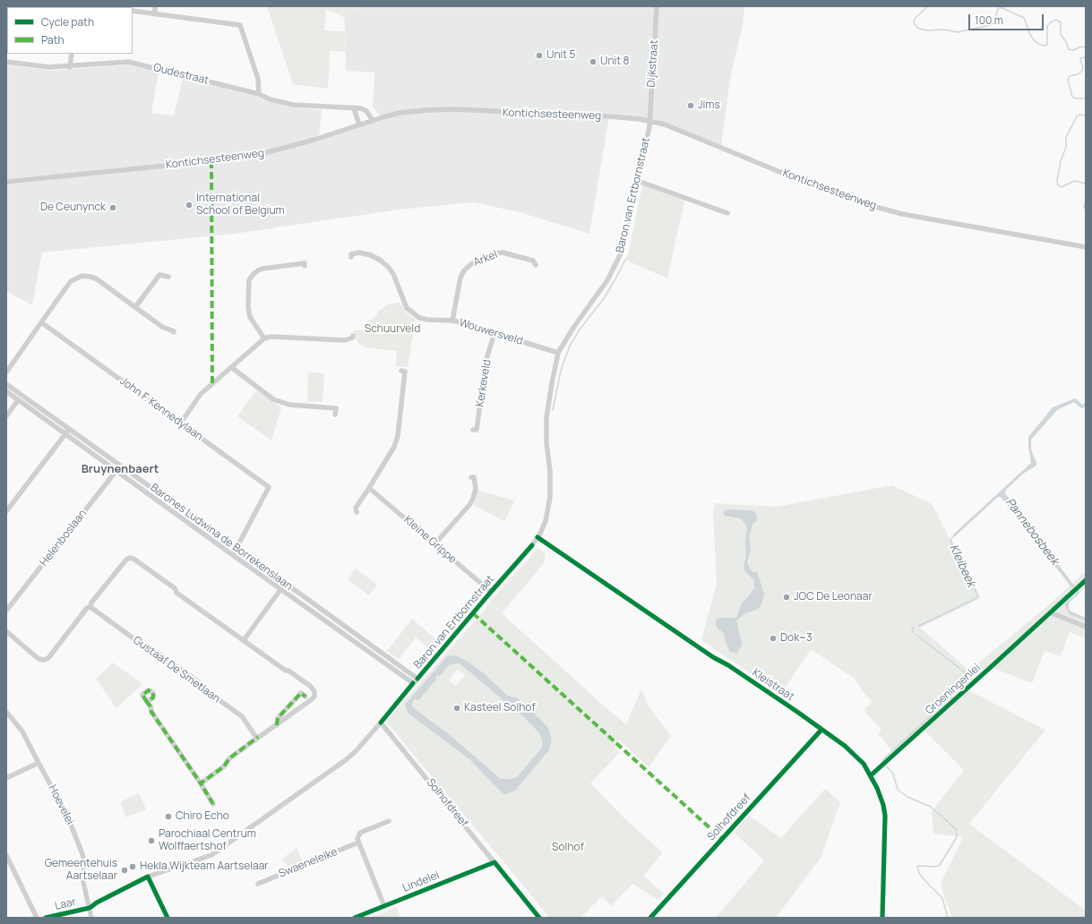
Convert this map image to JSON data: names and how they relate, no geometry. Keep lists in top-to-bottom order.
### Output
{
  "streets": {
    "street": [
      "Dijkstraat",
      "Oudestraat",
      "Kontichsesteenweg",
      "Baron van Ertbornstraat",
      "Arkel",
      "Wouwersveld",
      "Kerkeveld",
      "John F. Kennedylaan",
      "Barones Ludwina de Borrekenslaan",
      "Helenboslaan",
      "Kleine Grippe",
      "Gustaaf De Smetlaan",
      "Kleistraat",
      "Groeningenlei",
      "Solhofdreef",
      "Hoevelei",
      "Swaeneleike",
      "Lindelei",
      "Laar"
    ]
  },
  "crossings": [
    ["Dijkstraat", "Kontichsesteenweg"],
    ["Dijkstraat", "Baron van Ertbornstraat"],
    ["Oudestraat", "Kontichsesteenweg"],
    ["Kontichsesteenweg", "Baron van Ertbornstraat"],
    ["Baron van Ertbornstraat", "Wouwersveld"],
    ["Baron van Ertbornstraat", "Barones Ludwina de Borrekenslaan"],
    ["Baron van Ertbornstraat", "Kleine Grippe"],
    ["Baron van Ertbornstraat", "Kleistraat"],
    ["Baron van Ertbornstraat", "Solhofdreef"],
    ["Baron van Ertbornstraat", "Hoevelei"],
    ["Baron van Ertbornstraat", "Laar"],
    ["Arkel", "Wouwersveld"],
    ["Wouwersveld", "Kerkeveld"],
    ["John F. Kennedylaan", "Barones Ludwina de Borrekenslaan"],
    ["Barones Ludwina de Borrekenslaan", "Helenboslaan"],
    ["Kleistraat", "Groeningenlei"],
    ["Kleistraat", "Solhofdreef"],
    ["Solhofdreef", "Lindelei"],
    ["Hoevelei", "Laar"]
  ],
  "districts": ["Bruynenbaert"],
  "water": ["Pannebosbeek", "Kleibeek"],
  "parks": ["Schuurveld", "Solhof"],
  "places": [
    "Unit 5",
    "Unit 8",
    "Jims",
    "International School of Belgium",
    "De Ceunynck",
    "JOC De Leonaar",
    "Dok~3",
    "Kasteel Solhof",
    "Chiro Echo",
    "Parochiaal Centrum Wolffaertshof",
    "Hekla Wijkteam Aartselaar",
    "Gemeentehuis Aartselaar"
  ],
  "legend": ["Cycle path", "Path"],
  "scale_bar": "100 m"
}
